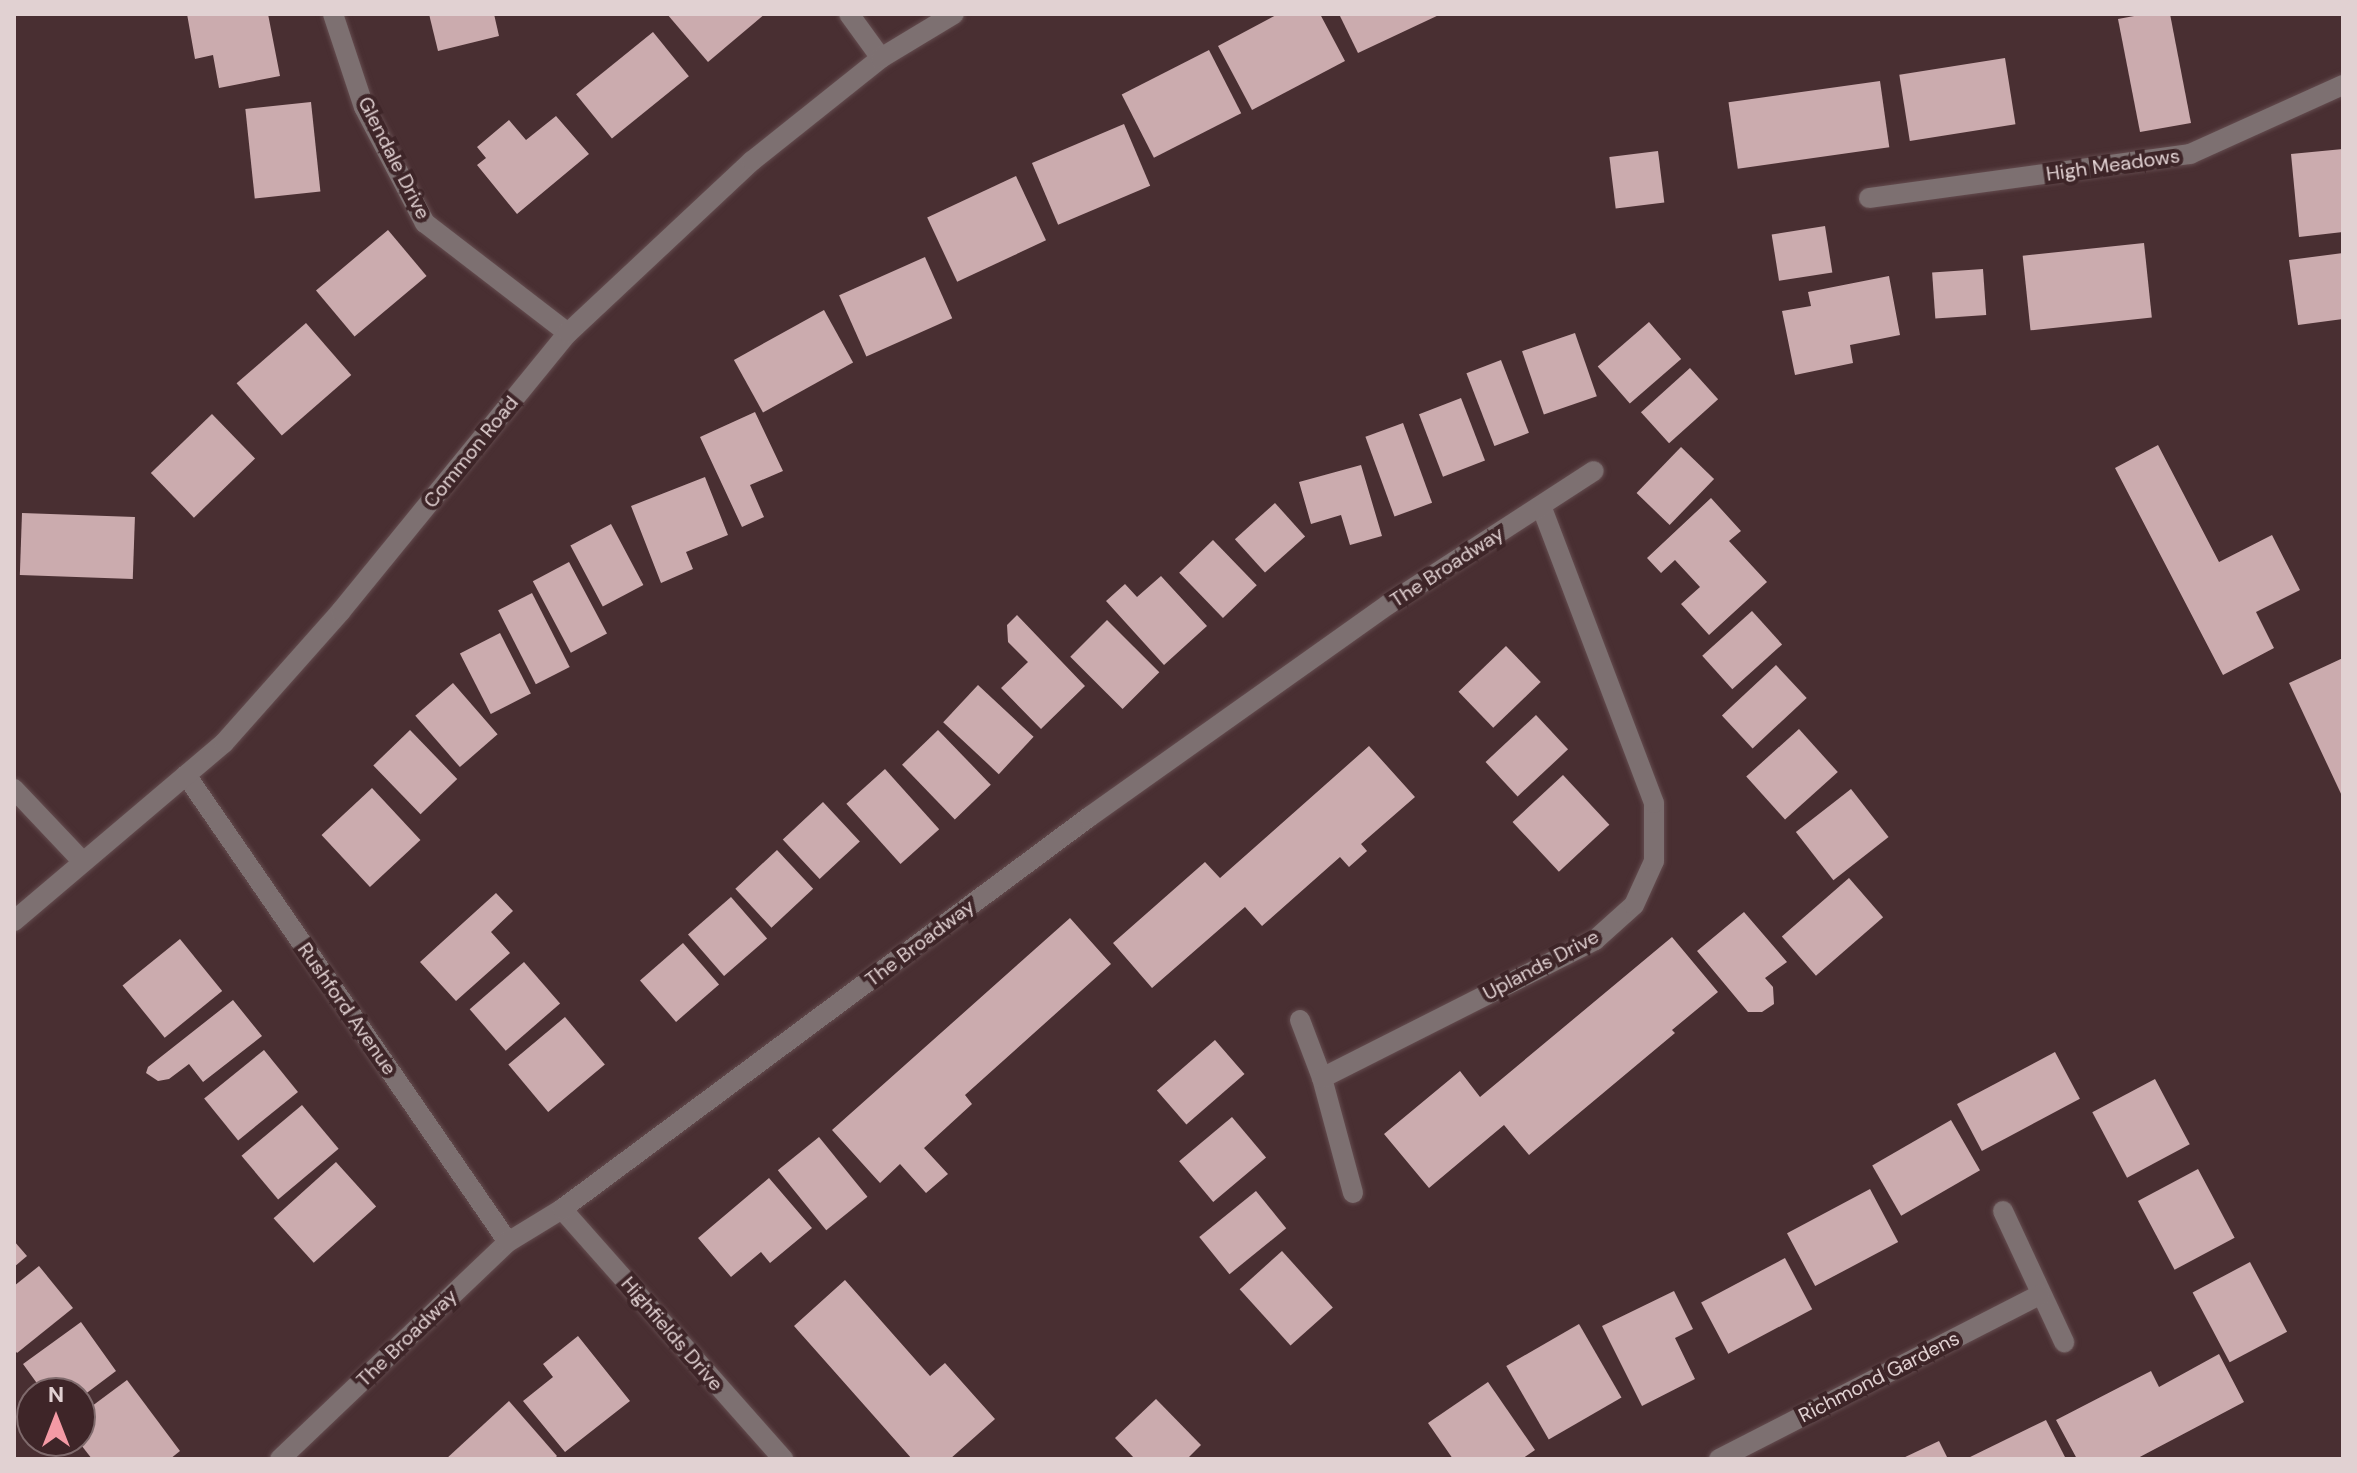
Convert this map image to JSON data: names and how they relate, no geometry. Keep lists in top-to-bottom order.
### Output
{
  "streets": {
    "street": [
      "Glendale Drive",
      "High Meadows",
      "Common Road",
      "The Broadway",
      "Uplands Drive",
      "Rushford Avenue",
      "Highfields Drive",
      "Richmond Gardens"
    ]
  },
  "crossings": [
    ["Glendale Drive", "Common Road"],
    ["Common Road", "Rushford Avenue"],
    ["The Broadway", "Uplands Drive"],
    ["The Broadway", "Rushford Avenue"],
    ["The Broadway", "Highfields Drive"]
  ],
  "north": "top"
}
